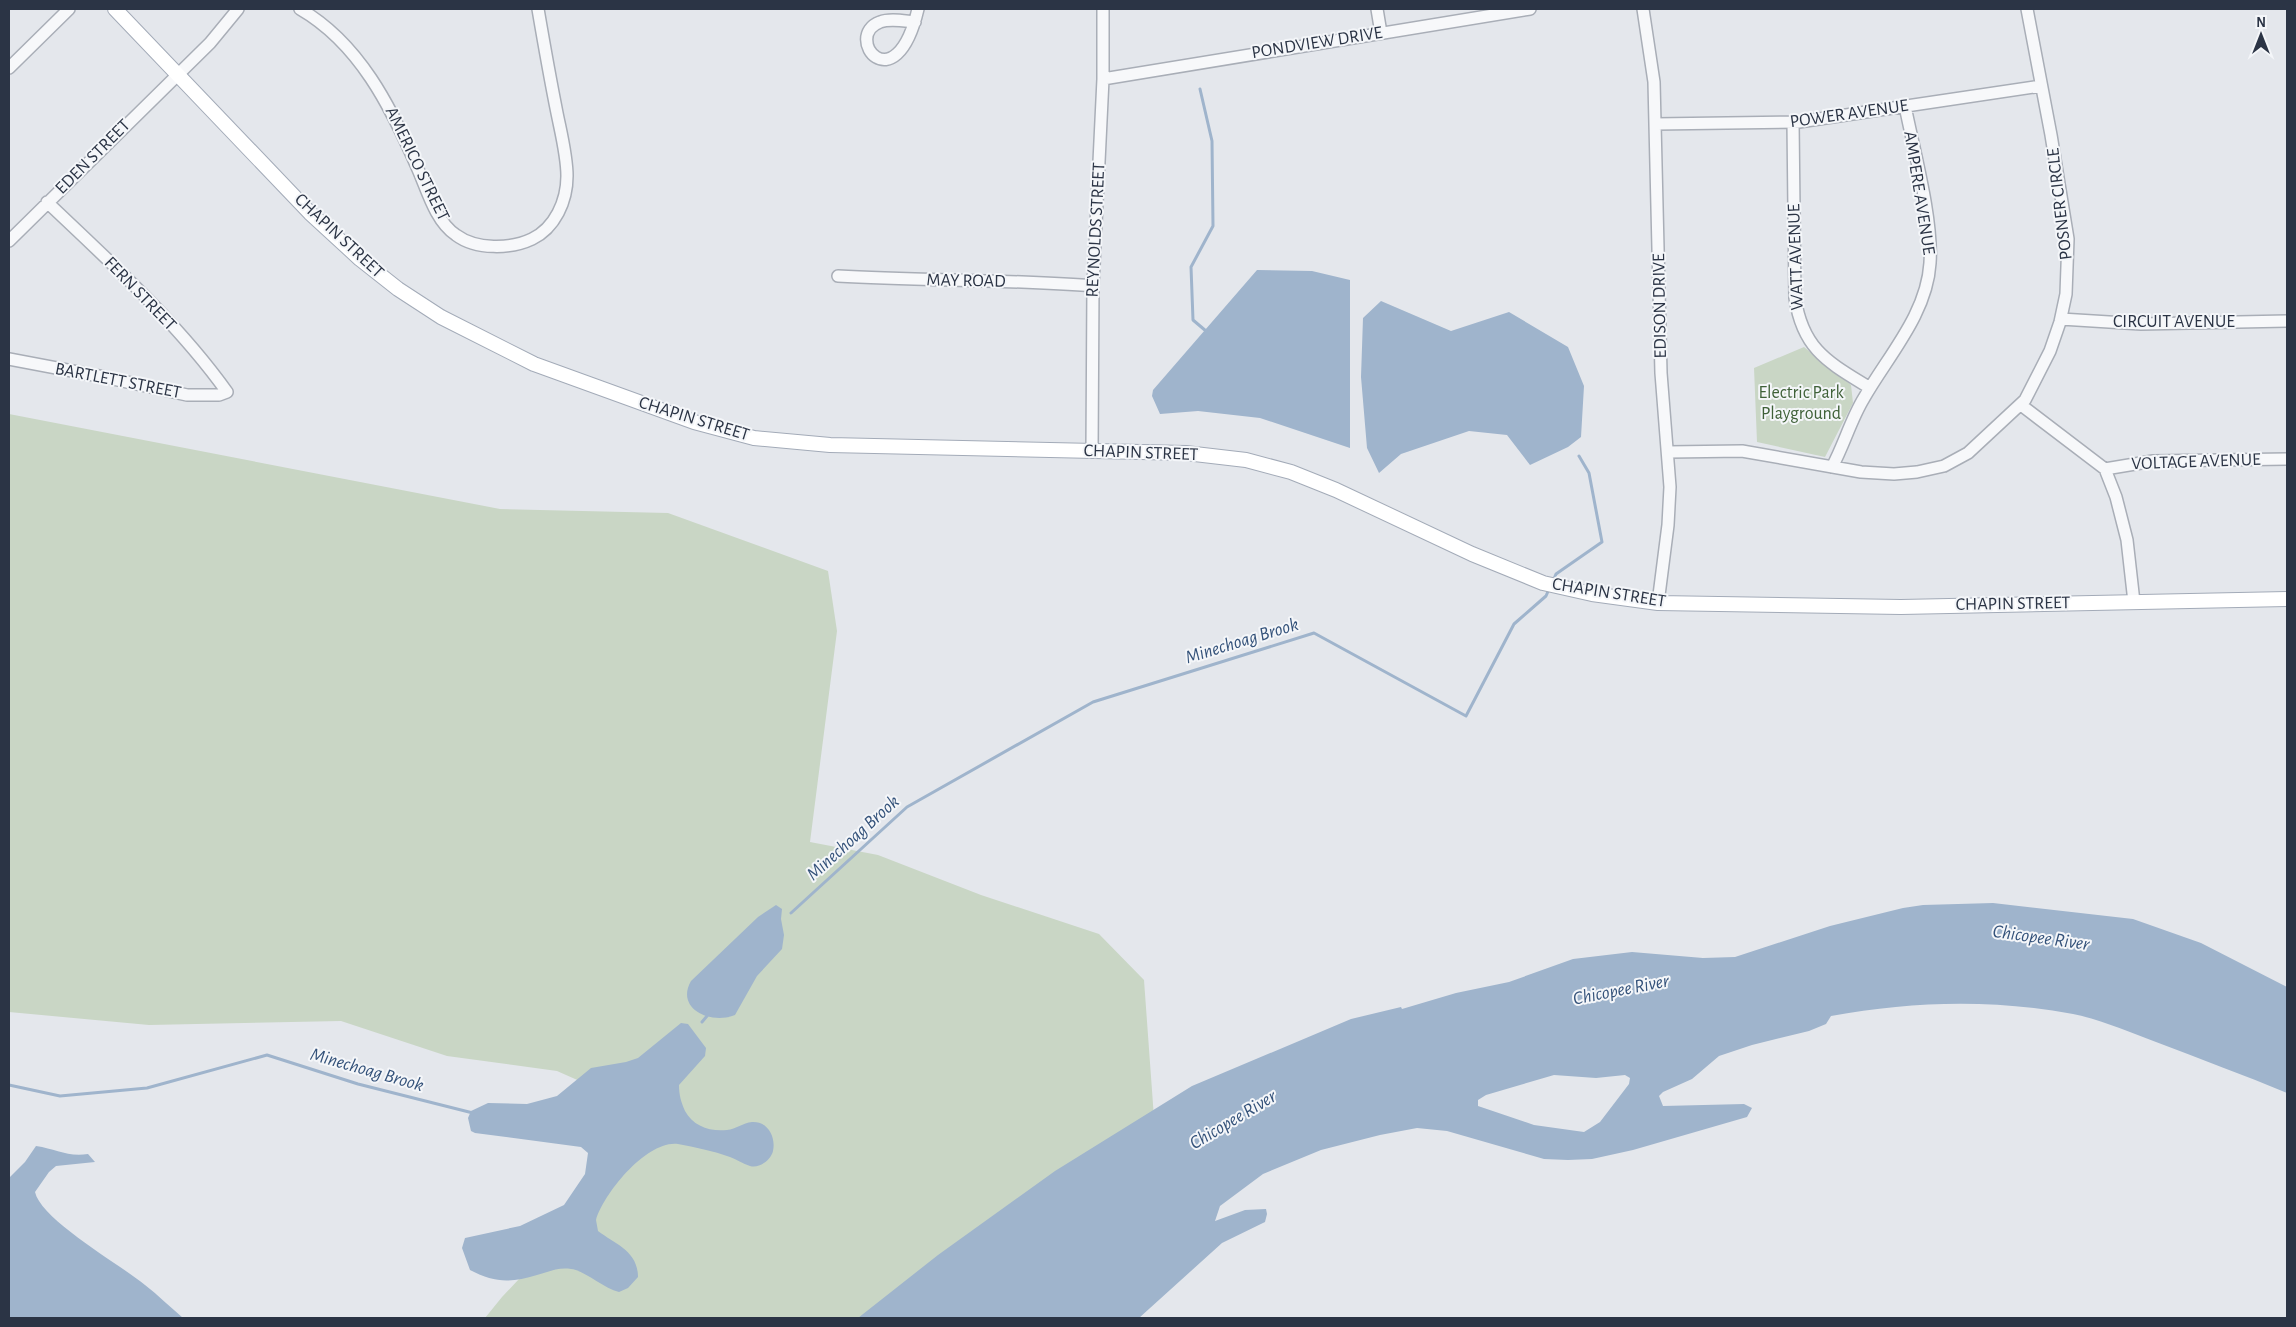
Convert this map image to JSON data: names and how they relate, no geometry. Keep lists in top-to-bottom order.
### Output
{
  "streets": {
    "main road": ["CHAPIN STREET"],
    "street": [
      "PONDVIEW DRIVE",
      "POWER AVENUE",
      "EDEN STREET",
      "AMERICO STREET",
      "AMPERE AVENUE",
      "POSNER CIRCLE",
      "REYNOLDS STREET",
      "WATT AVENUE",
      "MAY ROAD",
      "FERN STREET",
      "EDISON DRIVE",
      "CIRCUIT AVENUE",
      "BARTLETT STREET",
      "VOLTAGE AVENUE"
    ]
  },
  "crossings": [
    ["PONDVIEW DRIVE", "REYNOLDS STREET"],
    ["POWER AVENUE", "AMPERE AVENUE"],
    ["POWER AVENUE", "POSNER CIRCLE"],
    ["POWER AVENUE", "WATT AVENUE"],
    ["POWER AVENUE", "EDISON DRIVE"],
    ["EDEN STREET", "CHAPIN STREET"],
    ["EDEN STREET", "FERN STREET"],
    ["AMPERE AVENUE", "POSNER CIRCLE"],
    ["AMPERE AVENUE", "WATT AVENUE"],
    ["POSNER CIRCLE", "EDISON DRIVE"],
    ["POSNER CIRCLE", "CIRCUIT AVENUE"],
    ["REYNOLDS STREET", "CHAPIN STREET"],
    ["REYNOLDS STREET", "MAY ROAD"],
    ["CHAPIN STREET", "EDISON DRIVE"],
    ["FERN STREET", "BARTLETT STREET"]
  ],
  "water": ["Minechoag Brook", "Chicopee River"],
  "parks": ["Electric Park Playground"],
  "north": "top"
}
